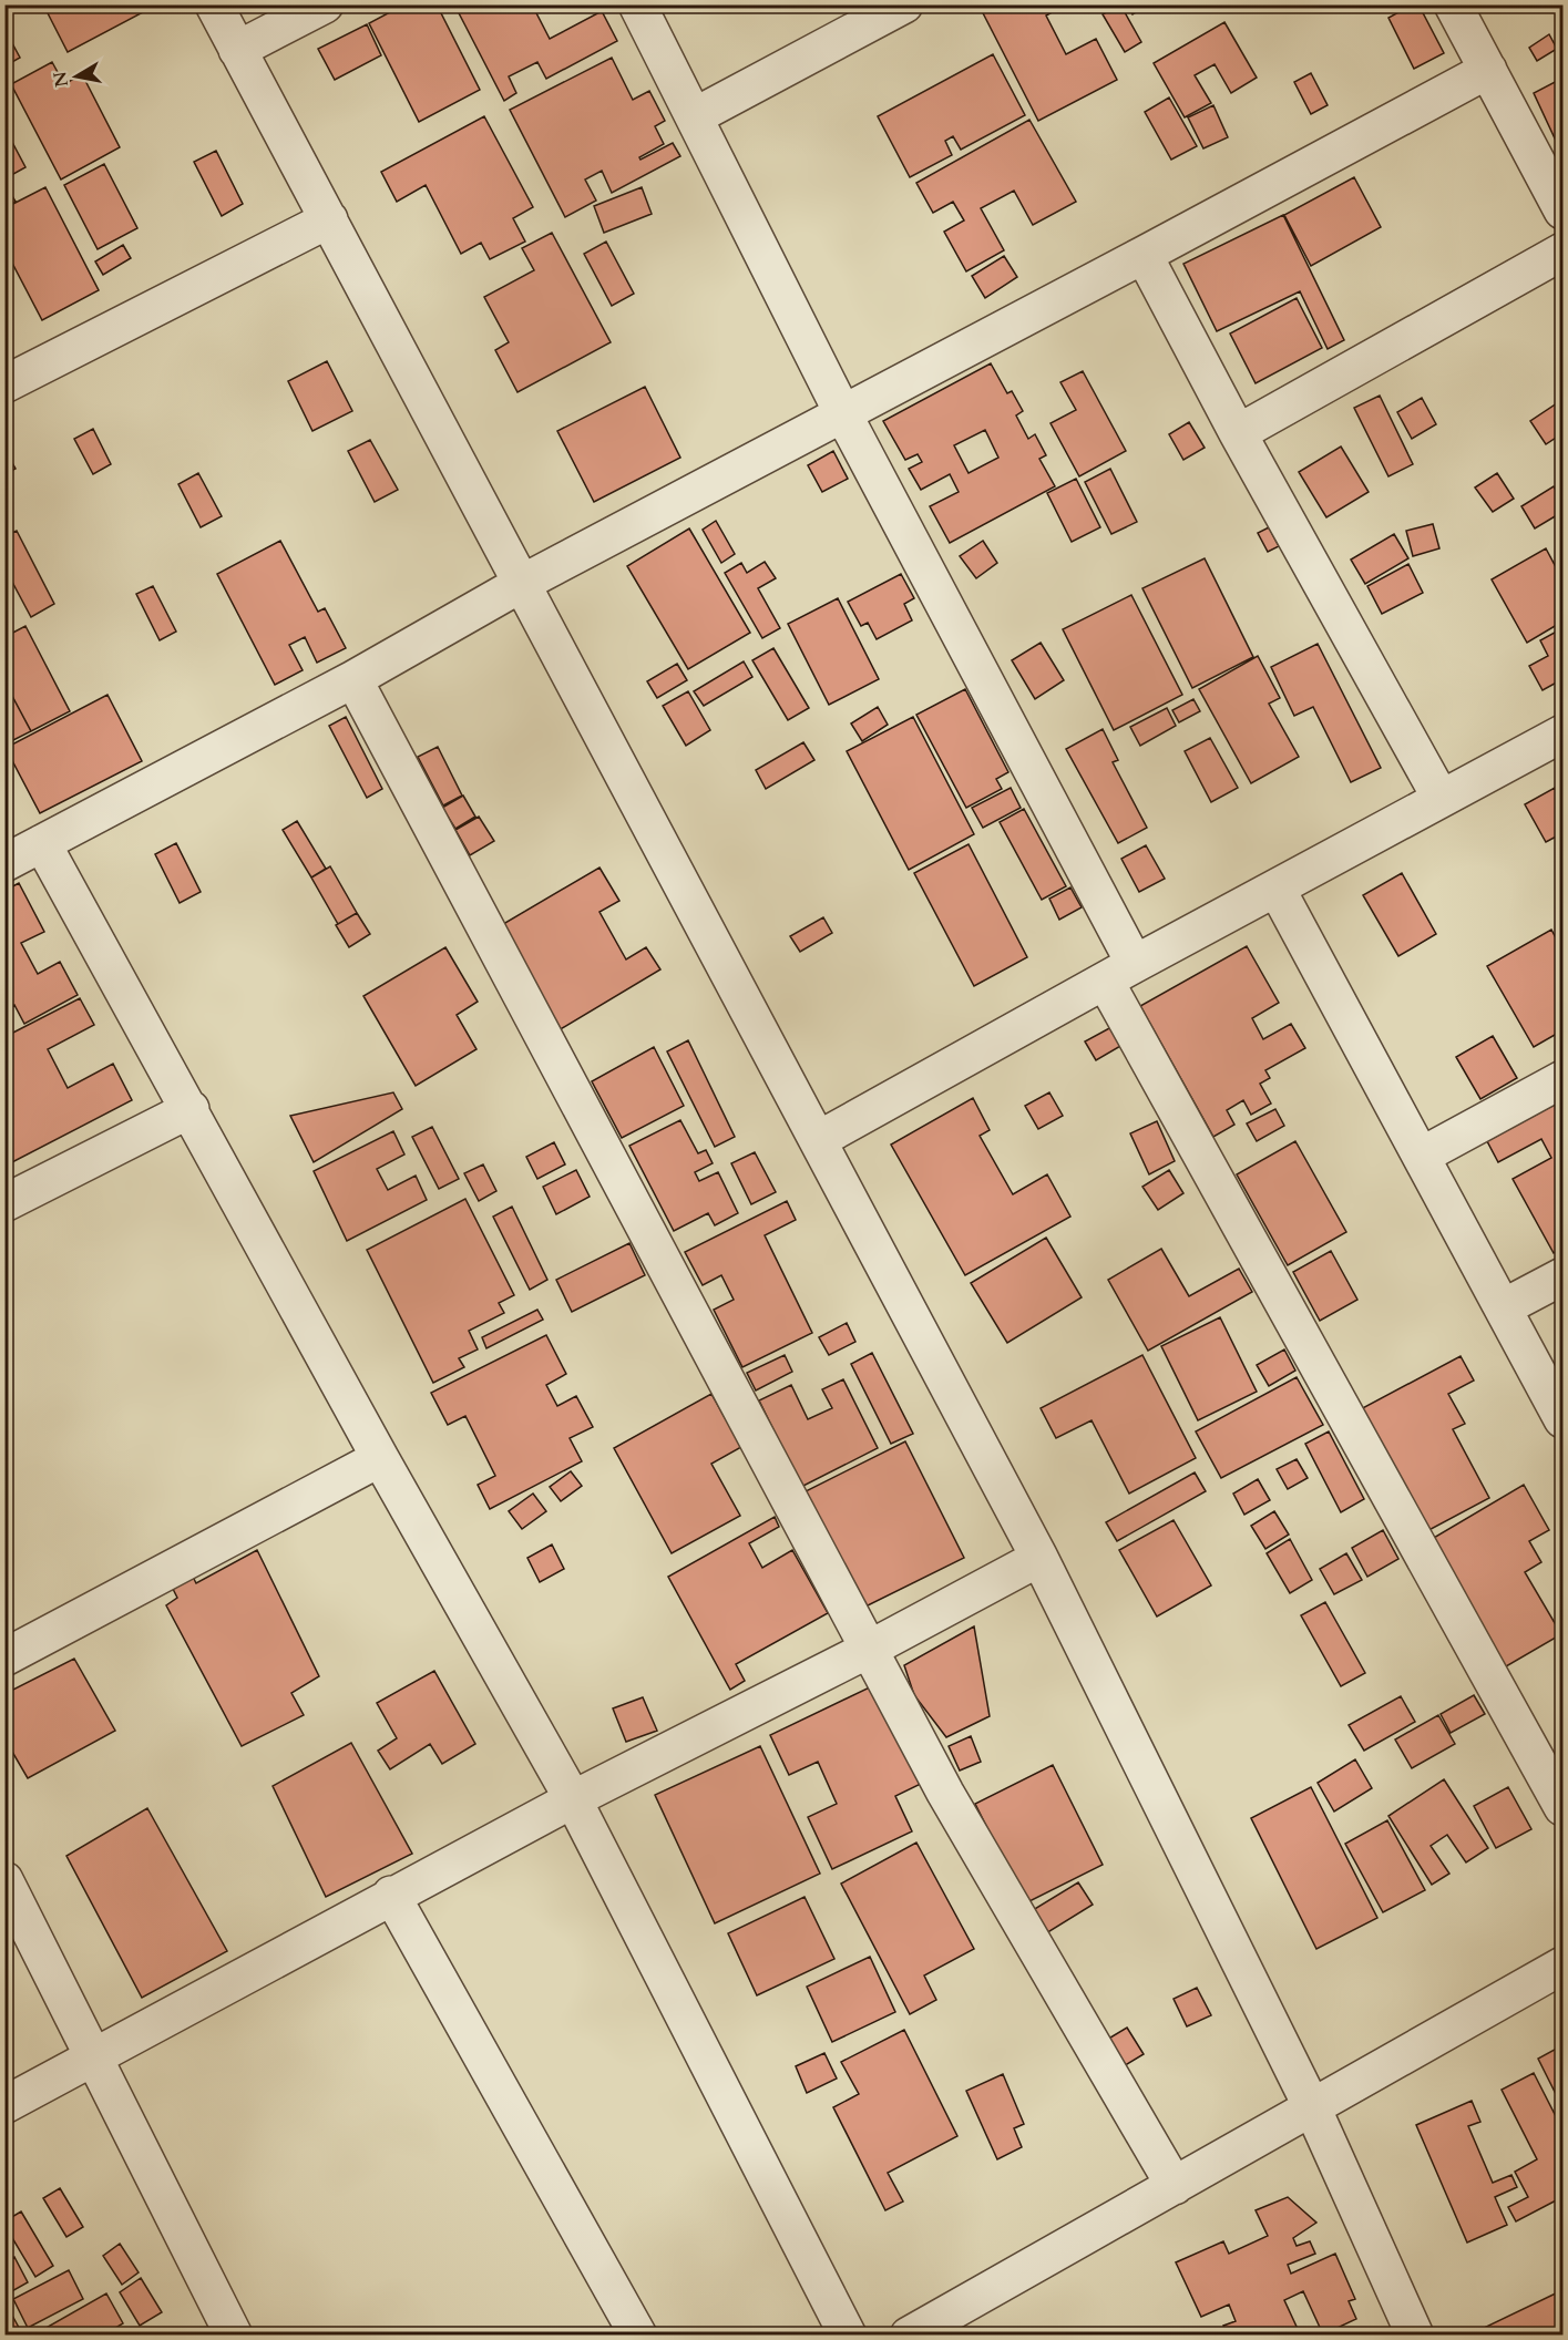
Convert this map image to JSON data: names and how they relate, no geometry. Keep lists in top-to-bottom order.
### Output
{
  "north": "left"
}
